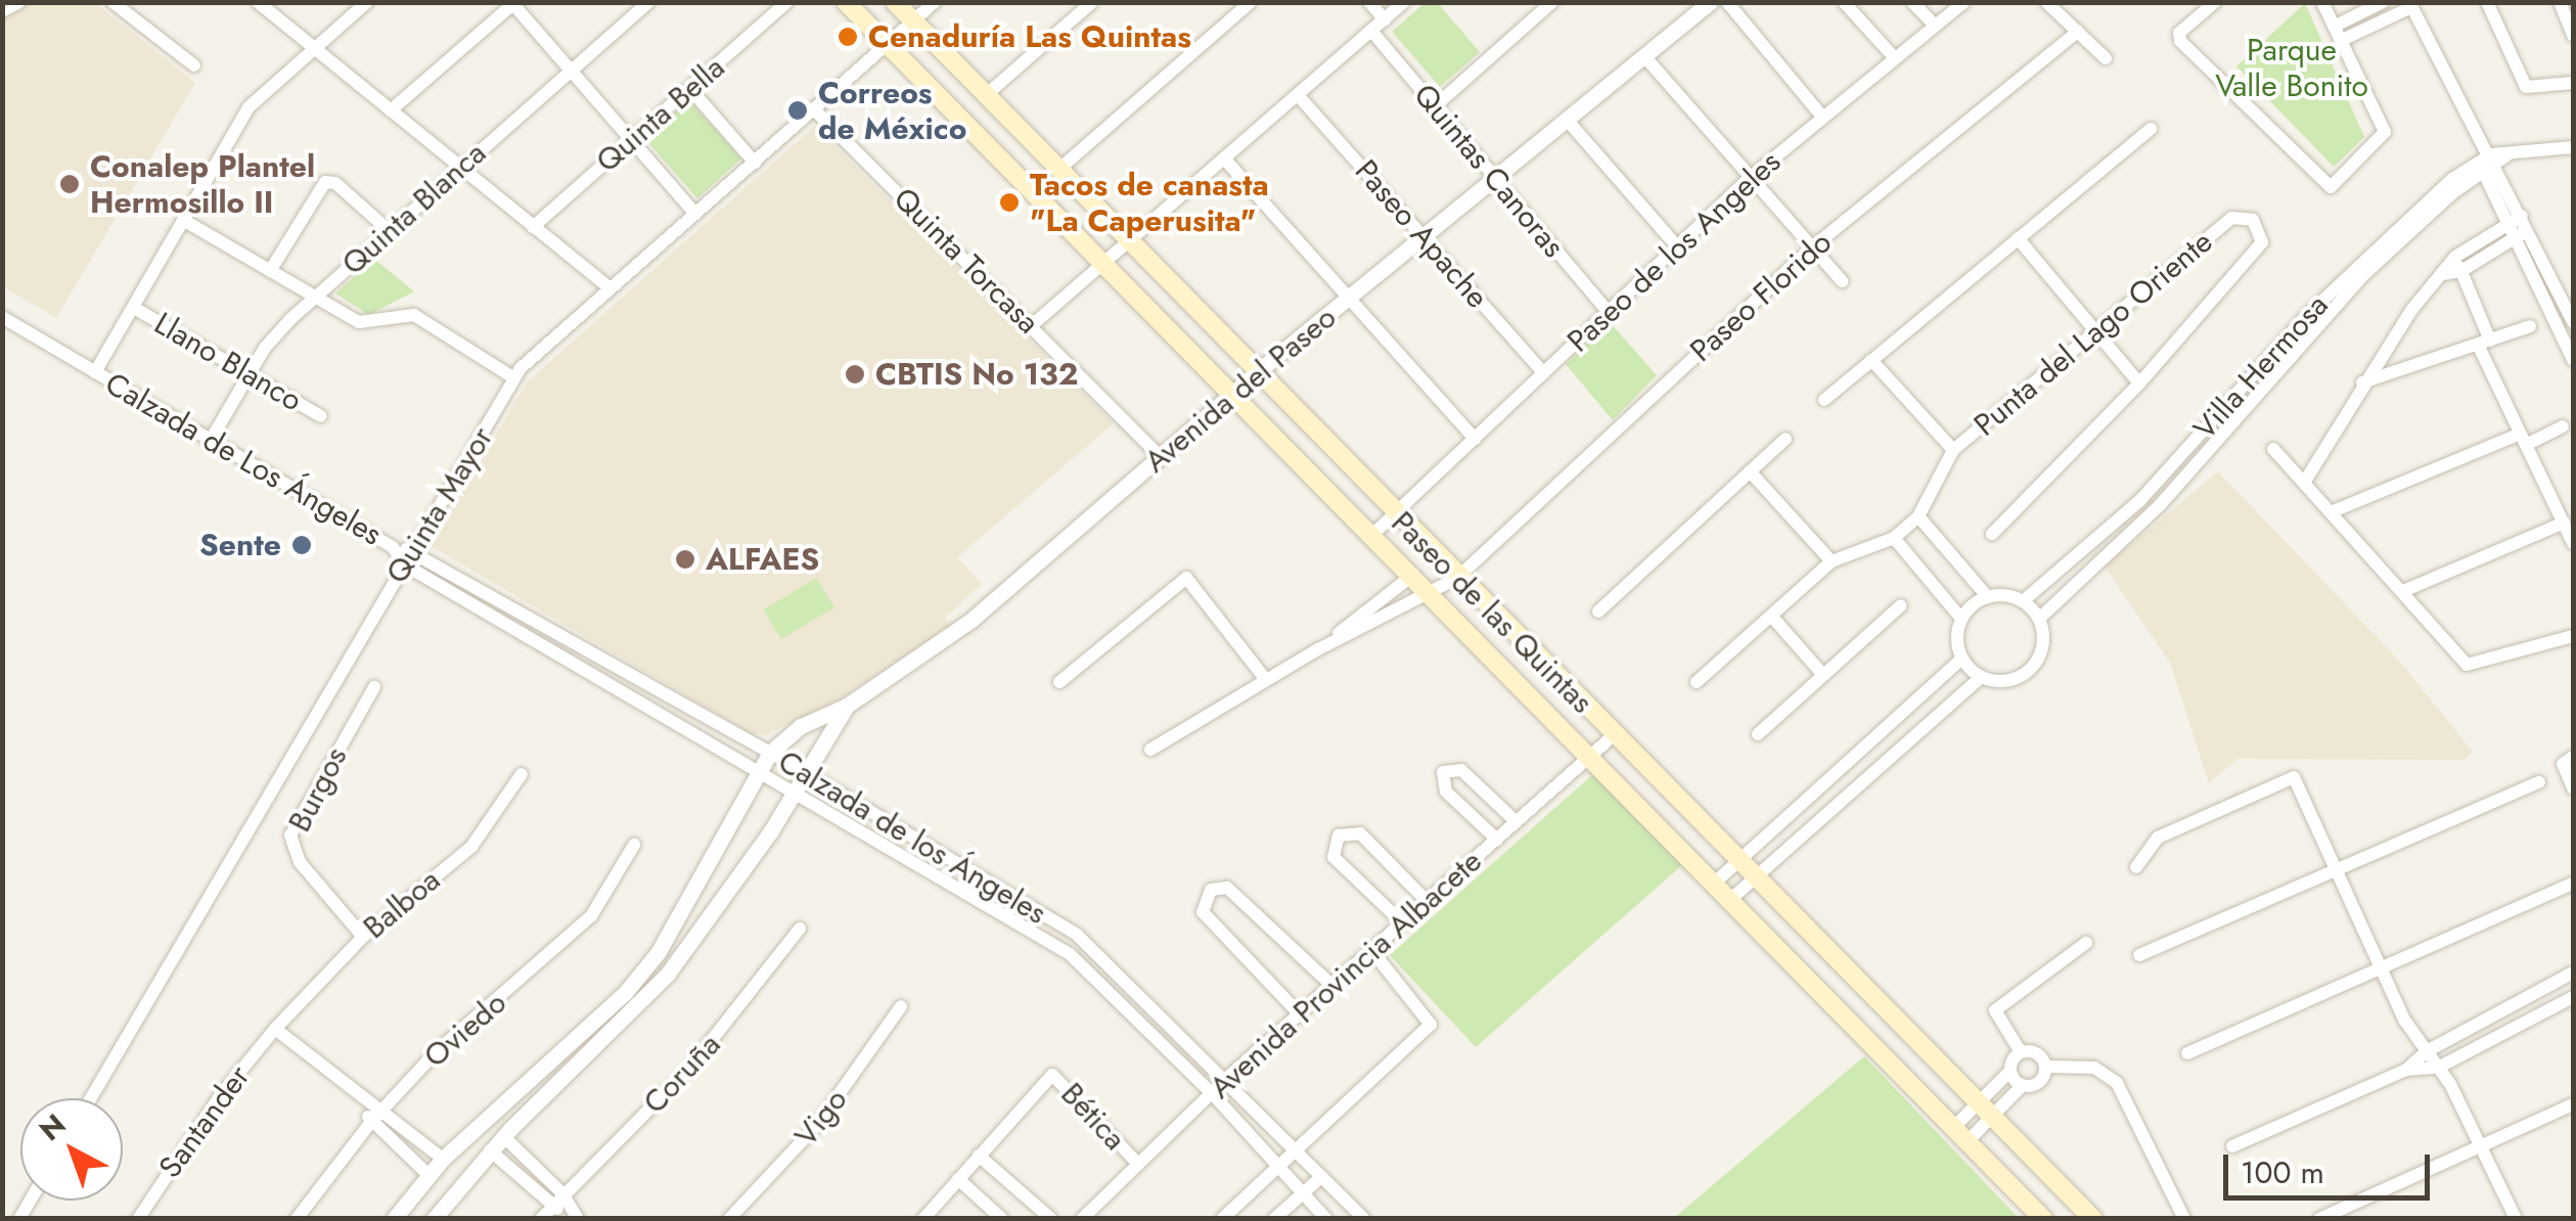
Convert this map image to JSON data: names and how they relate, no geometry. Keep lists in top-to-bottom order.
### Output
{
  "streets": {
    "main road": ["Paseo de las Quintas"],
    "street": [
      "Quinta Bella",
      "Quintas Canoras",
      "Quinta Blanca",
      "Paseo Apache",
      "Paseo de los Angeles",
      "Quinta Torcasa",
      "Paseo Florido",
      "Punta del Lago Oriente",
      "Llano Blanco",
      "Villa Hermosa",
      "Avenida del Paseo",
      "Calzada de Los Ángeles",
      "Quinta Mayor",
      "Burgos",
      "Calzada de los Ángeles",
      "Balboa",
      "Avenida Provincia Albacete",
      "Oviedo",
      "Coruña",
      "Bética",
      "Vigo",
      "Santander"
    ]
  },
  "crossings": [
    ["Quintas Canoras", "Paseo de los Angeles"],
    ["Quintas Canoras", "Avenida del Paseo"],
    ["Quinta Blanca", "Llano Blanco"],
    ["Quinta Blanca", "Calzada de Los Ángeles"],
    ["Paseo Apache", "Paseo de los Angeles"],
    ["Paseo Apache", "Avenida del Paseo"],
    ["Paseo de los Angeles", "Paseo de las Quintas"],
    ["Quinta Torcasa", "Avenida del Paseo"],
    ["Quinta Torcasa", "Quinta Mayor"],
    ["Paseo Florido", "Paseo de las Quintas"],
    ["Avenida del Paseo", "Calzada de Los Ángeles"],
    ["Avenida del Paseo", "Paseo de las Quintas"],
    ["Avenida del Paseo", "Calzada de los Ángeles"],
    ["Calzada de Los Ángeles", "Quinta Mayor"],
    ["Calzada de Los Ángeles", "Calzada de los Ángeles"],
    ["Quinta Mayor", "Paseo de las Quintas"],
    ["Quinta Mayor", "Calzada de los Ángeles"],
    ["Paseo de las Quintas", "Avenida Provincia Albacete"],
    ["Burgos", "Balboa"],
    ["Calzada de los Ángeles", "Avenida Provincia Albacete"],
    ["Balboa", "Santander"],
    ["Avenida Provincia Albacete", "Bética"]
  ],
  "parks": ["Parque Valle Bonito"],
  "places": [
    "Cenaduría Las Quintas",
    "Correos de México",
    "Conalep Plantel Hermosillo II",
    "Tacos de canasta \"La Caperusita\"",
    "CBTIS No 132",
    "Sente",
    "ALFAES"
  ],
  "scale_bar": "100 m",
  "north": "top left"
}
